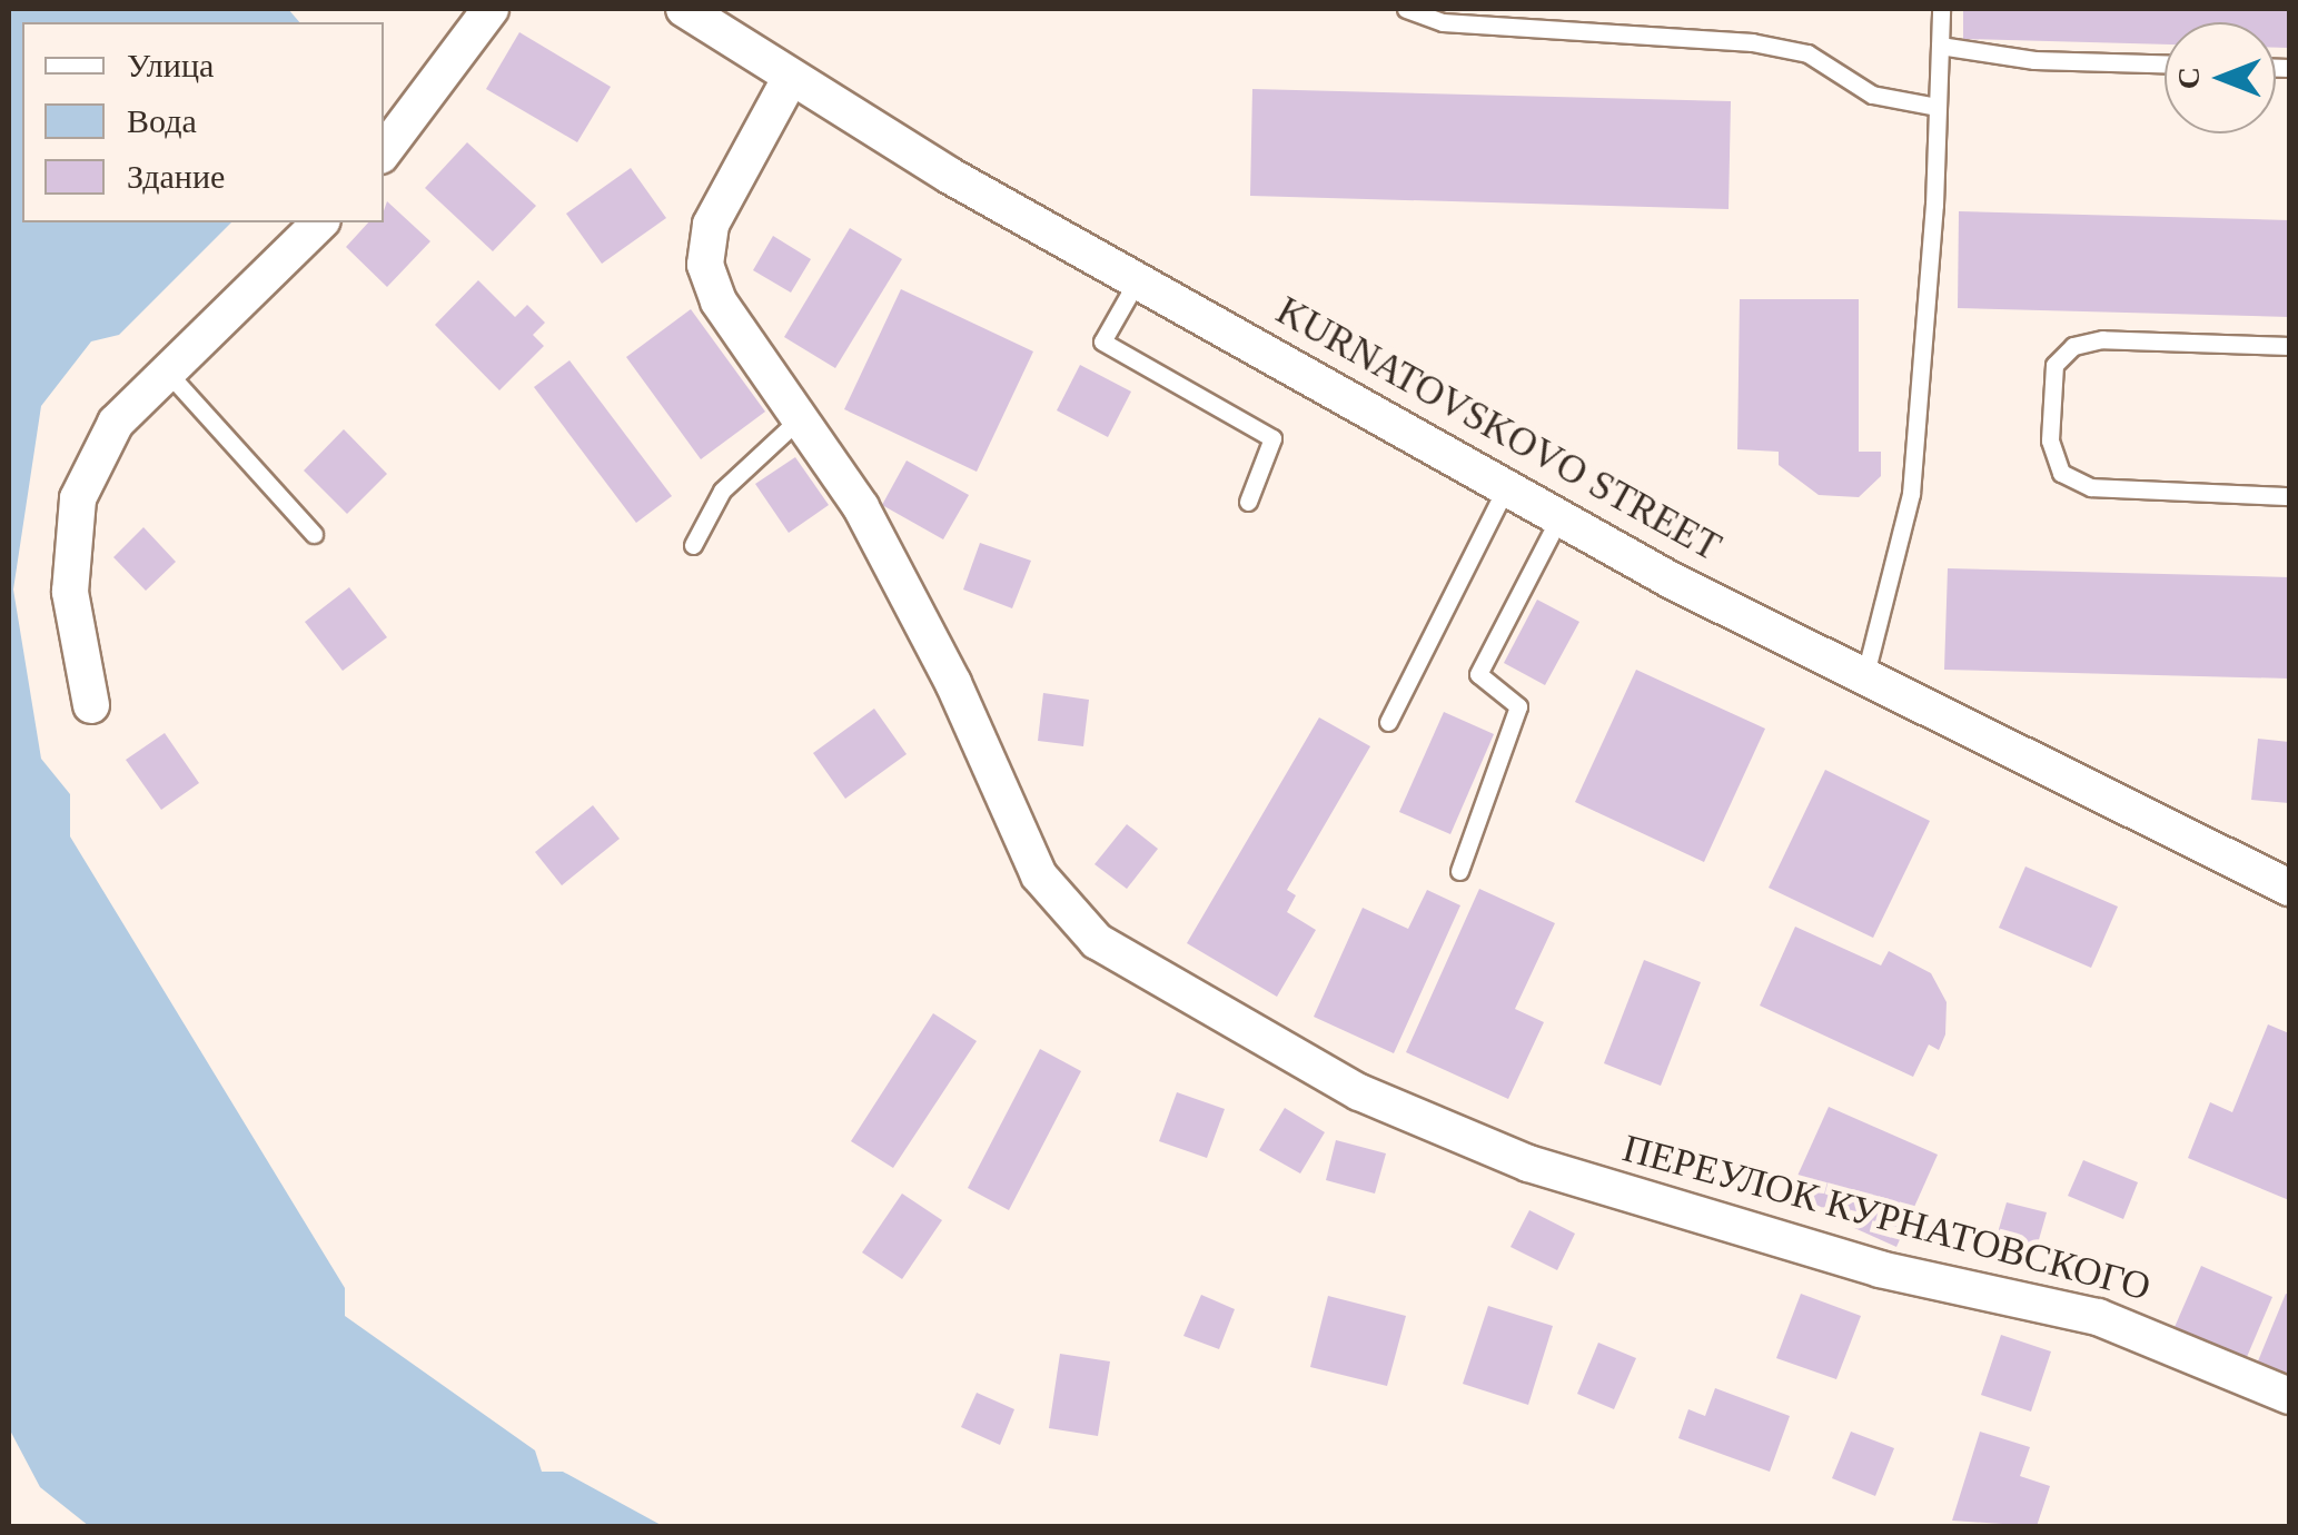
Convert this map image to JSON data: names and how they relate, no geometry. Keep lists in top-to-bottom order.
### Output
{
  "streets": {
    "street": ["KURNATOVSKOVO STREET", "ПЕРЕУЛОК КУРНАТОВСКОГО"]
  },
  "crossings": [
    ["KURNATOVSKOVO STREET", "ПЕРЕУЛОК КУРНАТОВСКОГО"]
  ],
  "legend": ["Улица", "Вода", "Здание"],
  "north": "left"
}
